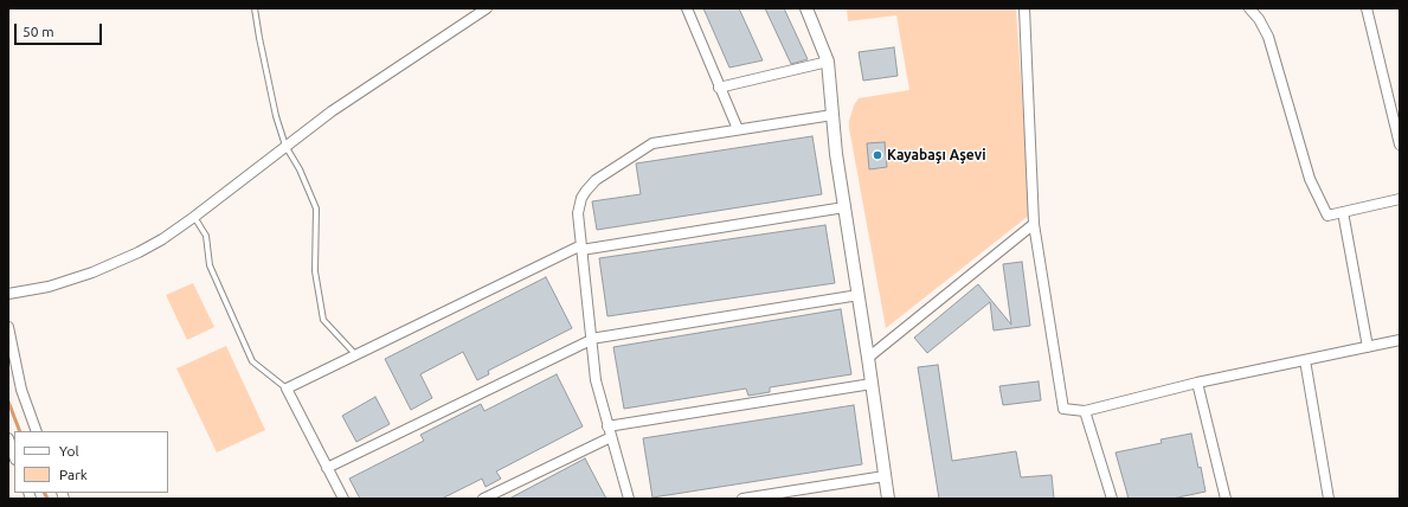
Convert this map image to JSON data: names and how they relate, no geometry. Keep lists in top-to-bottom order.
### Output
{
  "places": ["Kayabaşı Aşevi"],
  "legend": ["Yol", "Park"],
  "scale_bar": "50 m"
}
